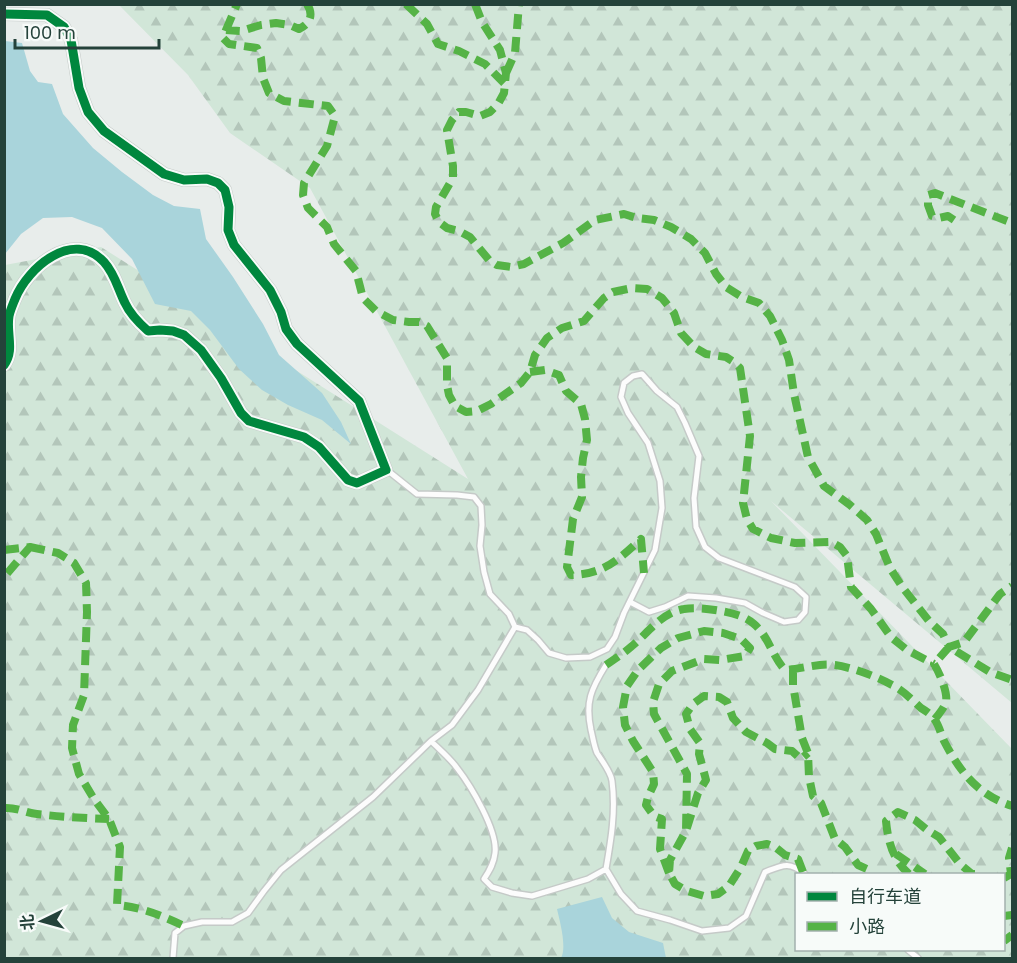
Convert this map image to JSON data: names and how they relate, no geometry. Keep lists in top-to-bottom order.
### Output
{
  "legend": ["自行车道", "小路"],
  "scale_bar": "100 m",
  "north": "left"
}
